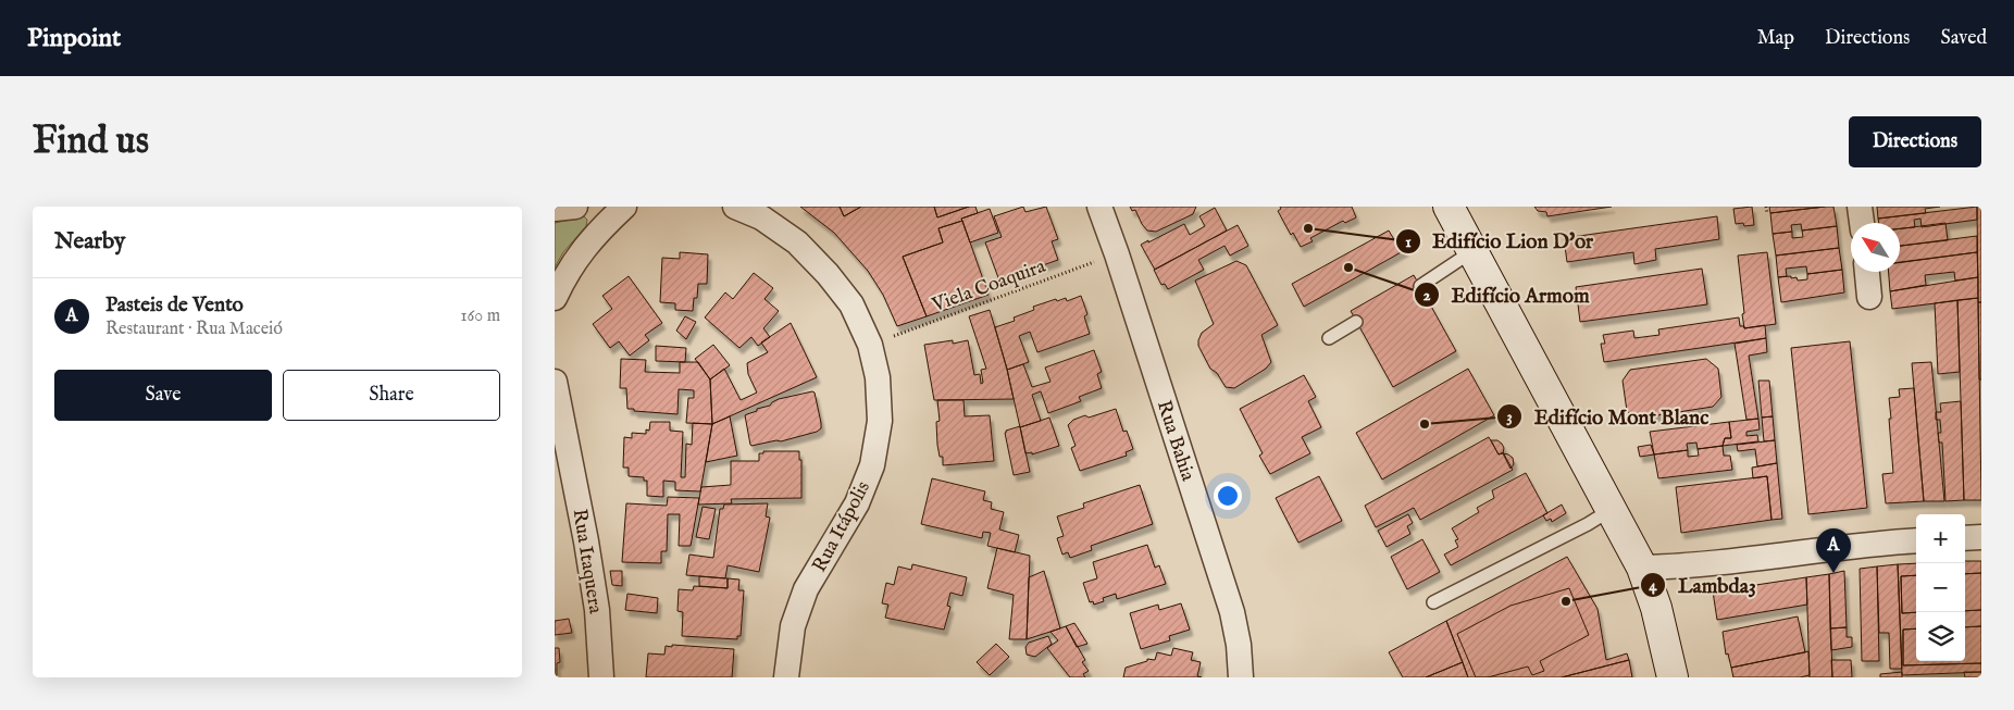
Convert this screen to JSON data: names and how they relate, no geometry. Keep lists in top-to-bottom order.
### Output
{
  "streets": {
    "street": ["Rua Bahia", "Rua Itápolis", "Rua Itaquera"],
    "path": ["Viela Coaquira"]
  },
  "crossings": [
    ["Viela Coaquira", "Rua Bahia"],
    ["Viela Coaquira", "Rua Itápolis"]
  ],
  "places": [
    "Edifício Lion D'or",
    "Edifício Armom",
    "Edifício Mont Blanc",
    "Lambda3"
  ],
  "north": "top left",
  "page": {
    "header": "Pinpoint",
    "nav": ["Map", "Directions", "Saved"],
    "buttons": [
      "Directions",
      ["Save", "Share"]
    ],
    "title": "Find us",
    "heading": "Nearby",
    "list": [
      {
        "mark": "A",
        "name": "Pasteis de Vento",
        "note": "Restaurant · Rua Maceió",
        "value": "160 m"
      }
    ],
    "map_buttons": ["+", "−"],
    "pins": "A"
  }
}
